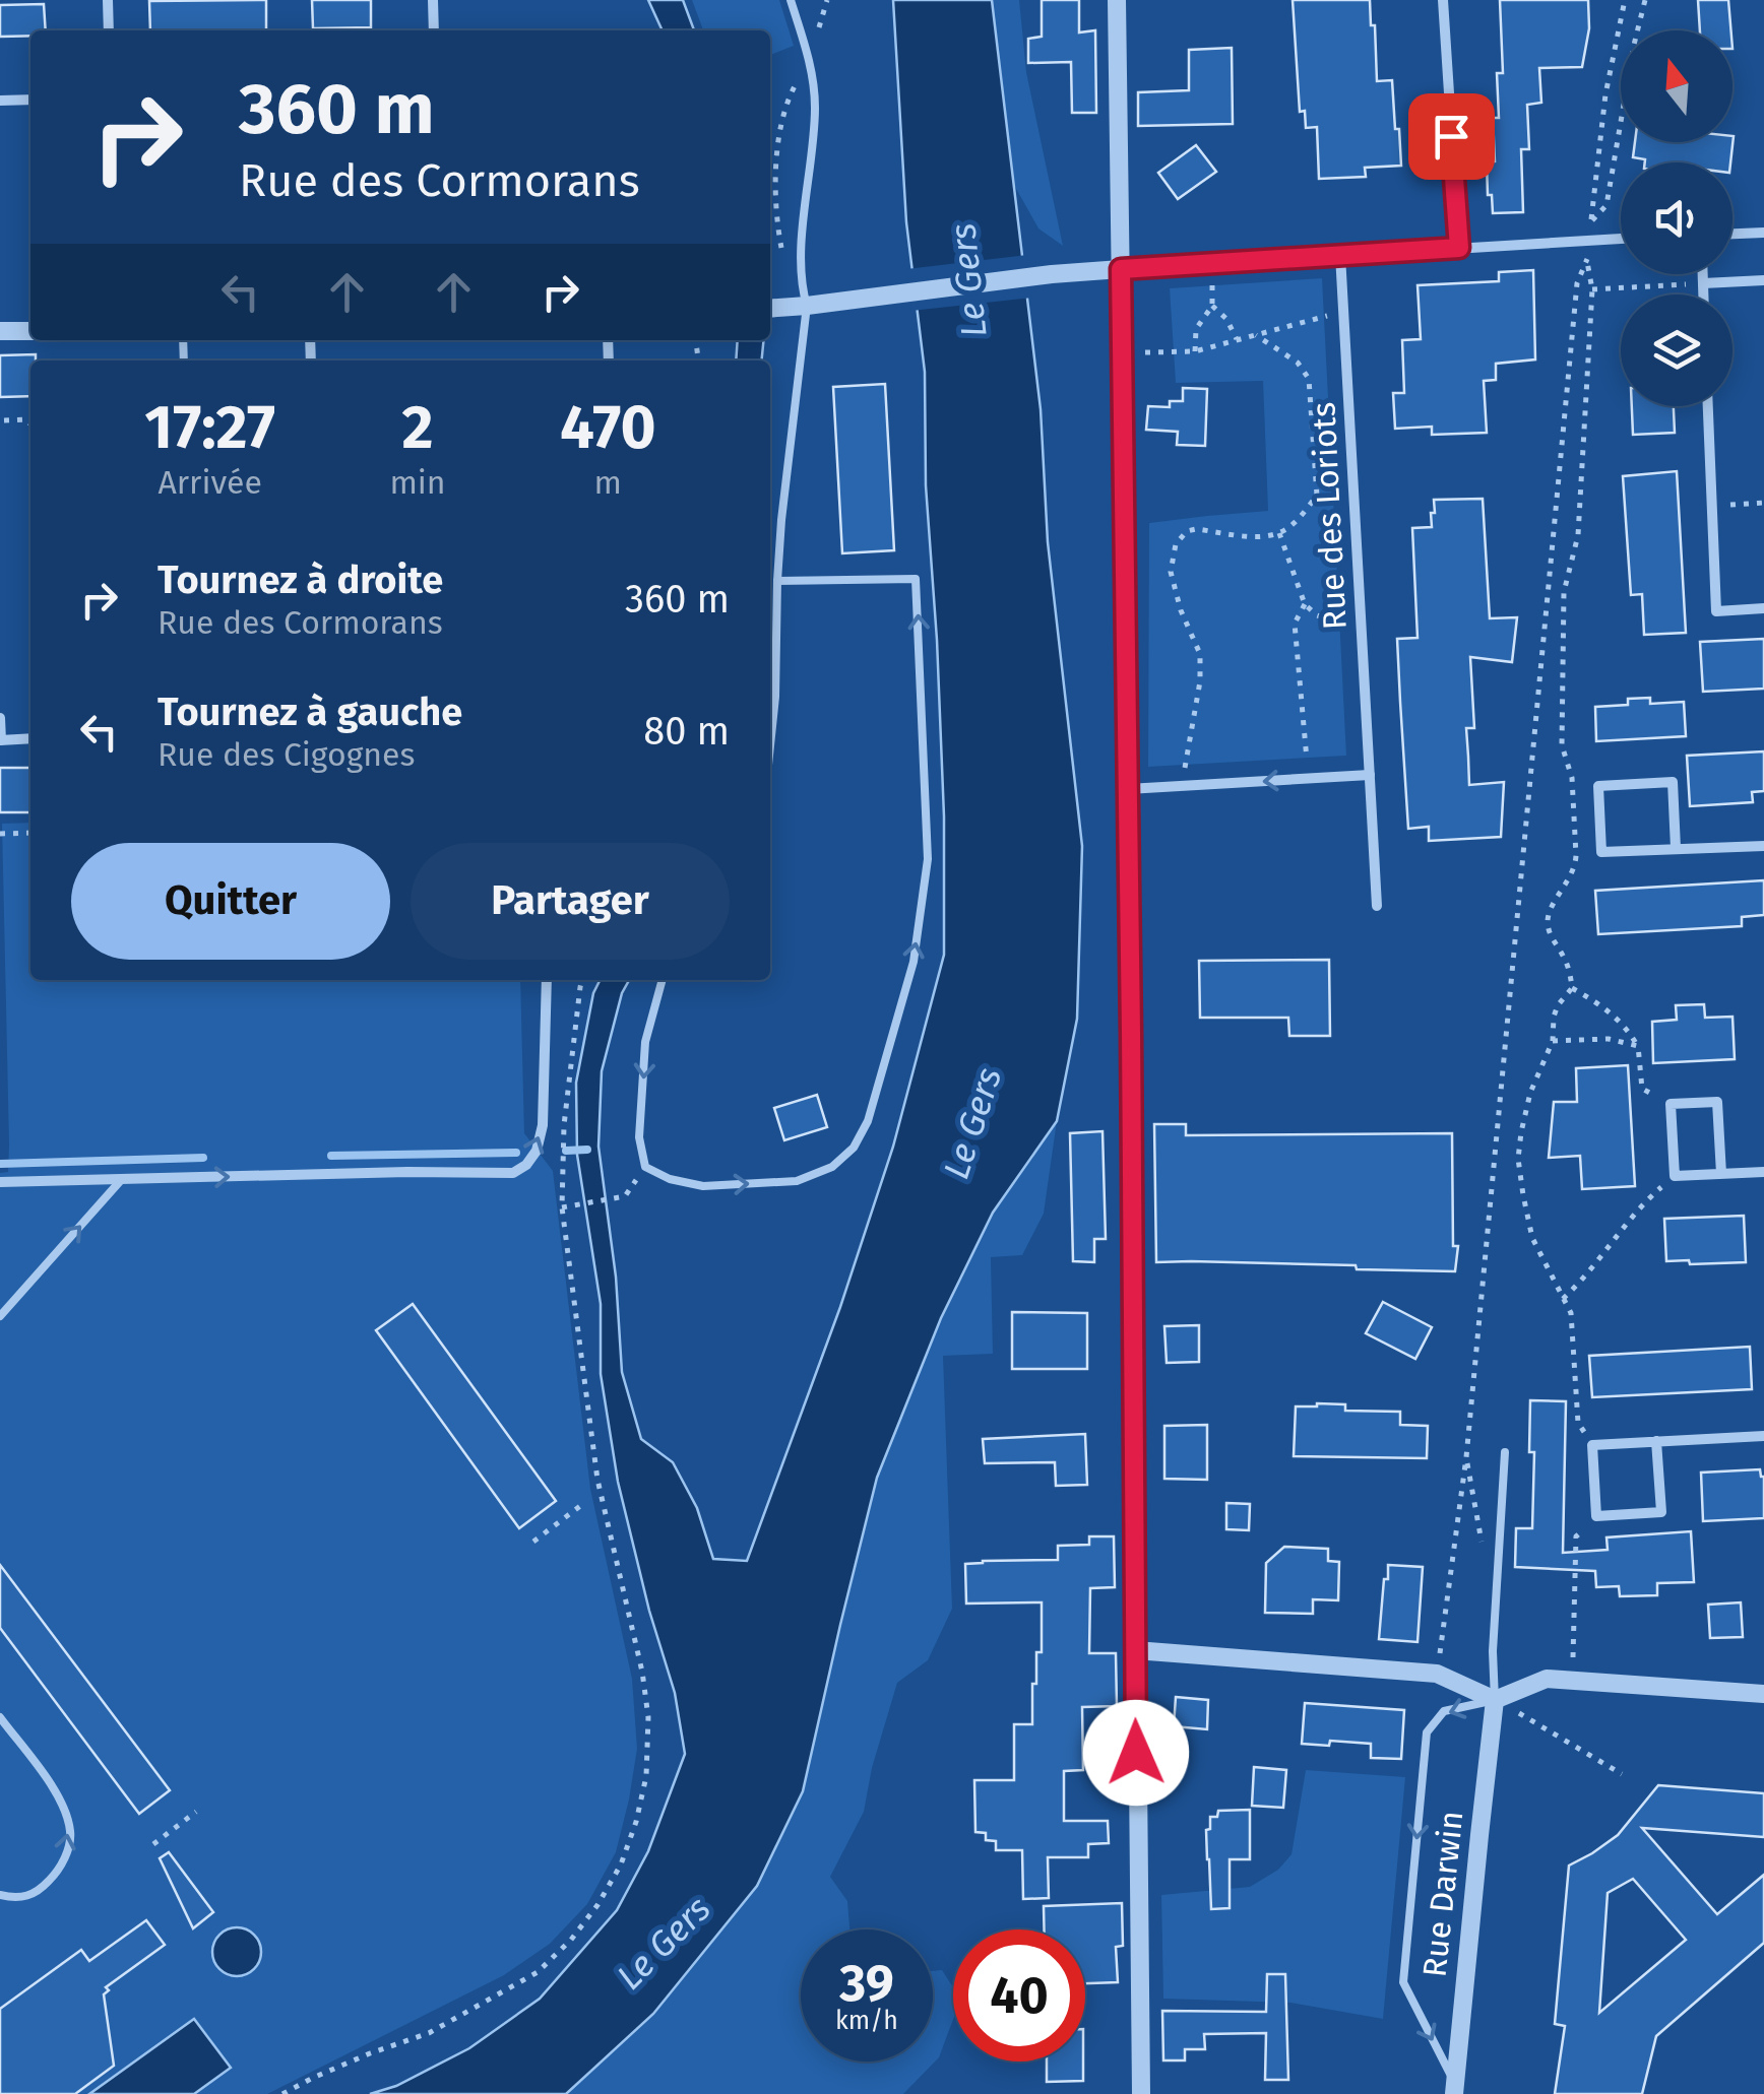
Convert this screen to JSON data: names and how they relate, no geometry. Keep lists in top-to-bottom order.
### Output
{
  "streets": {
    "street": ["Rue des Loriots", "Rue Darwin"]
  },
  "water": ["Le Gers"],
  "north": "top",
  "page": {
    "turn": ["360 m", "Rue des Cormorans"],
    "eta": [
      "17:27",
      "Arrivée",
      "2",
      "min",
      "470",
      "m"
    ],
    "list": [
      {
        "name": "Tournez à droite",
        "note": "Rue des Cormorans",
        "value": "360 m"
      },
      {
        "name": "Tournez à gauche",
        "note": "Rue des Cigognes",
        "value": "80 m"
      }
    ],
    "buttons": ["Quitter", "Partager"],
    "speed": "39 km/h",
    "limit": "40"
  }
}
